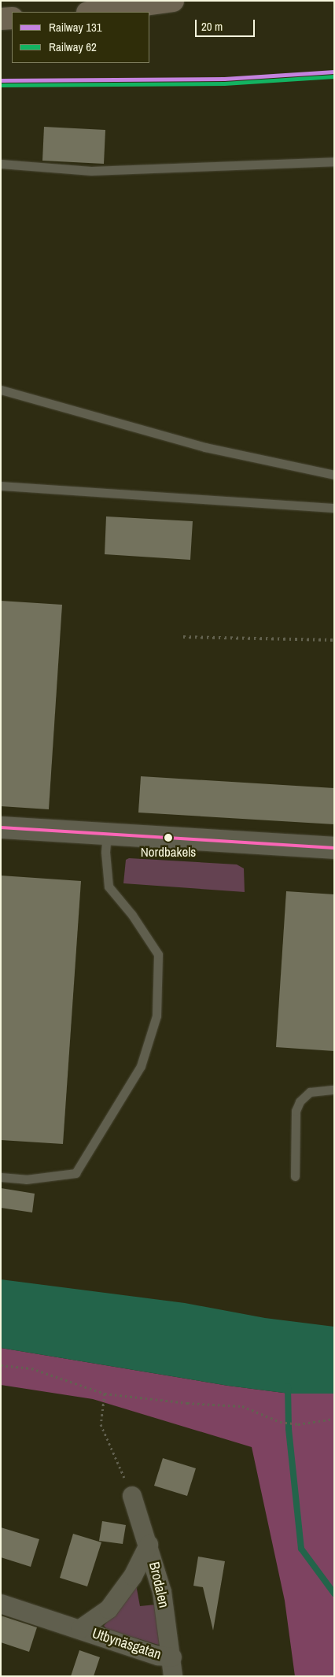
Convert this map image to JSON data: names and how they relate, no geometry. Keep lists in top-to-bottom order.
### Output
{
  "streets": {
    "street": ["Brodalen", "Utbynäsgatan"]
  },
  "crossings": [
    ["Brodalen", "Utbynäsgatan"]
  ],
  "places": ["Nordbakels"],
  "lines": ["rail line 131", "rail line 62"],
  "legend": ["Railway 131", "Railway 62"],
  "scale_bar": "20 m"
}
